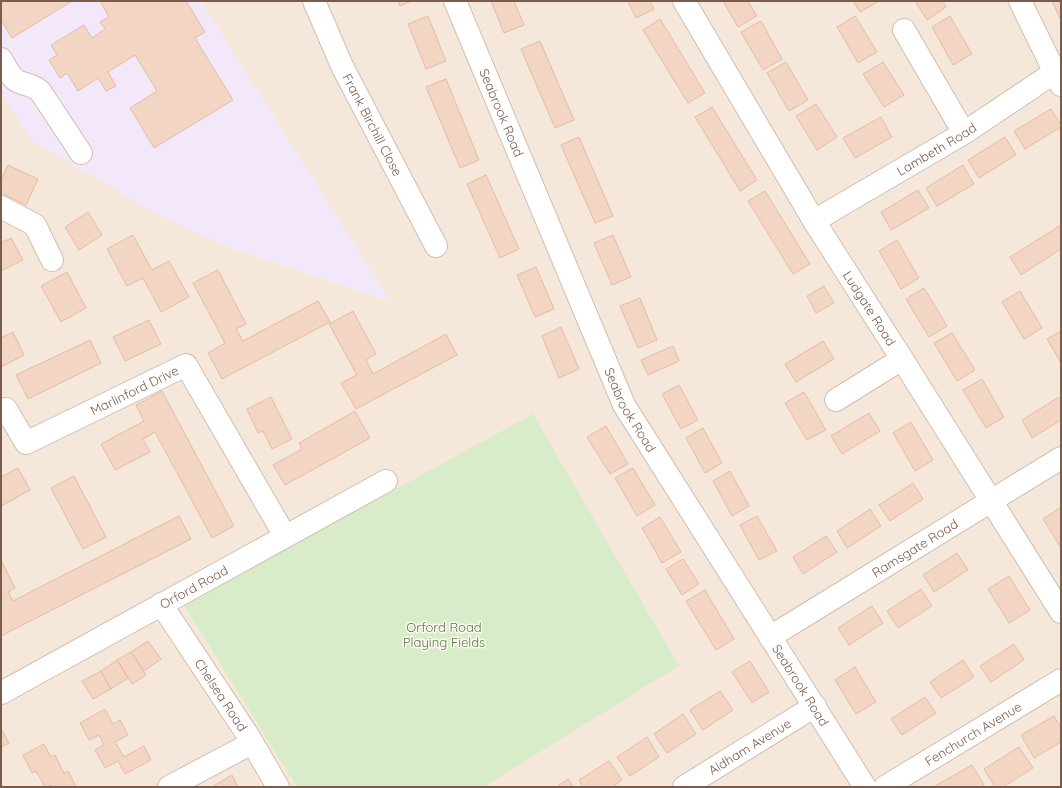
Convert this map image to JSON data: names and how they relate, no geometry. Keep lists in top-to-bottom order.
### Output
{
  "streets": {
    "street": [
      "Seabrook Road",
      "Frank Birchill Close",
      "Lambeth Road",
      "Ludgate Road",
      "Marlinford Drive",
      "Ramsgate Road",
      "Orford Road",
      "Chelsea Road",
      "Fenchurch Avenue",
      "Aldham Avenue"
    ]
  },
  "crossings": [
    ["Seabrook Road", "Ramsgate Road"],
    ["Seabrook Road", "Aldham Avenue"],
    ["Lambeth Road", "Ludgate Road"],
    ["Ludgate Road", "Ramsgate Road"],
    ["Marlinford Drive", "Orford Road"],
    ["Orford Road", "Chelsea Road"]
  ],
  "parks": ["Orford Road Playing Fields"]
}
